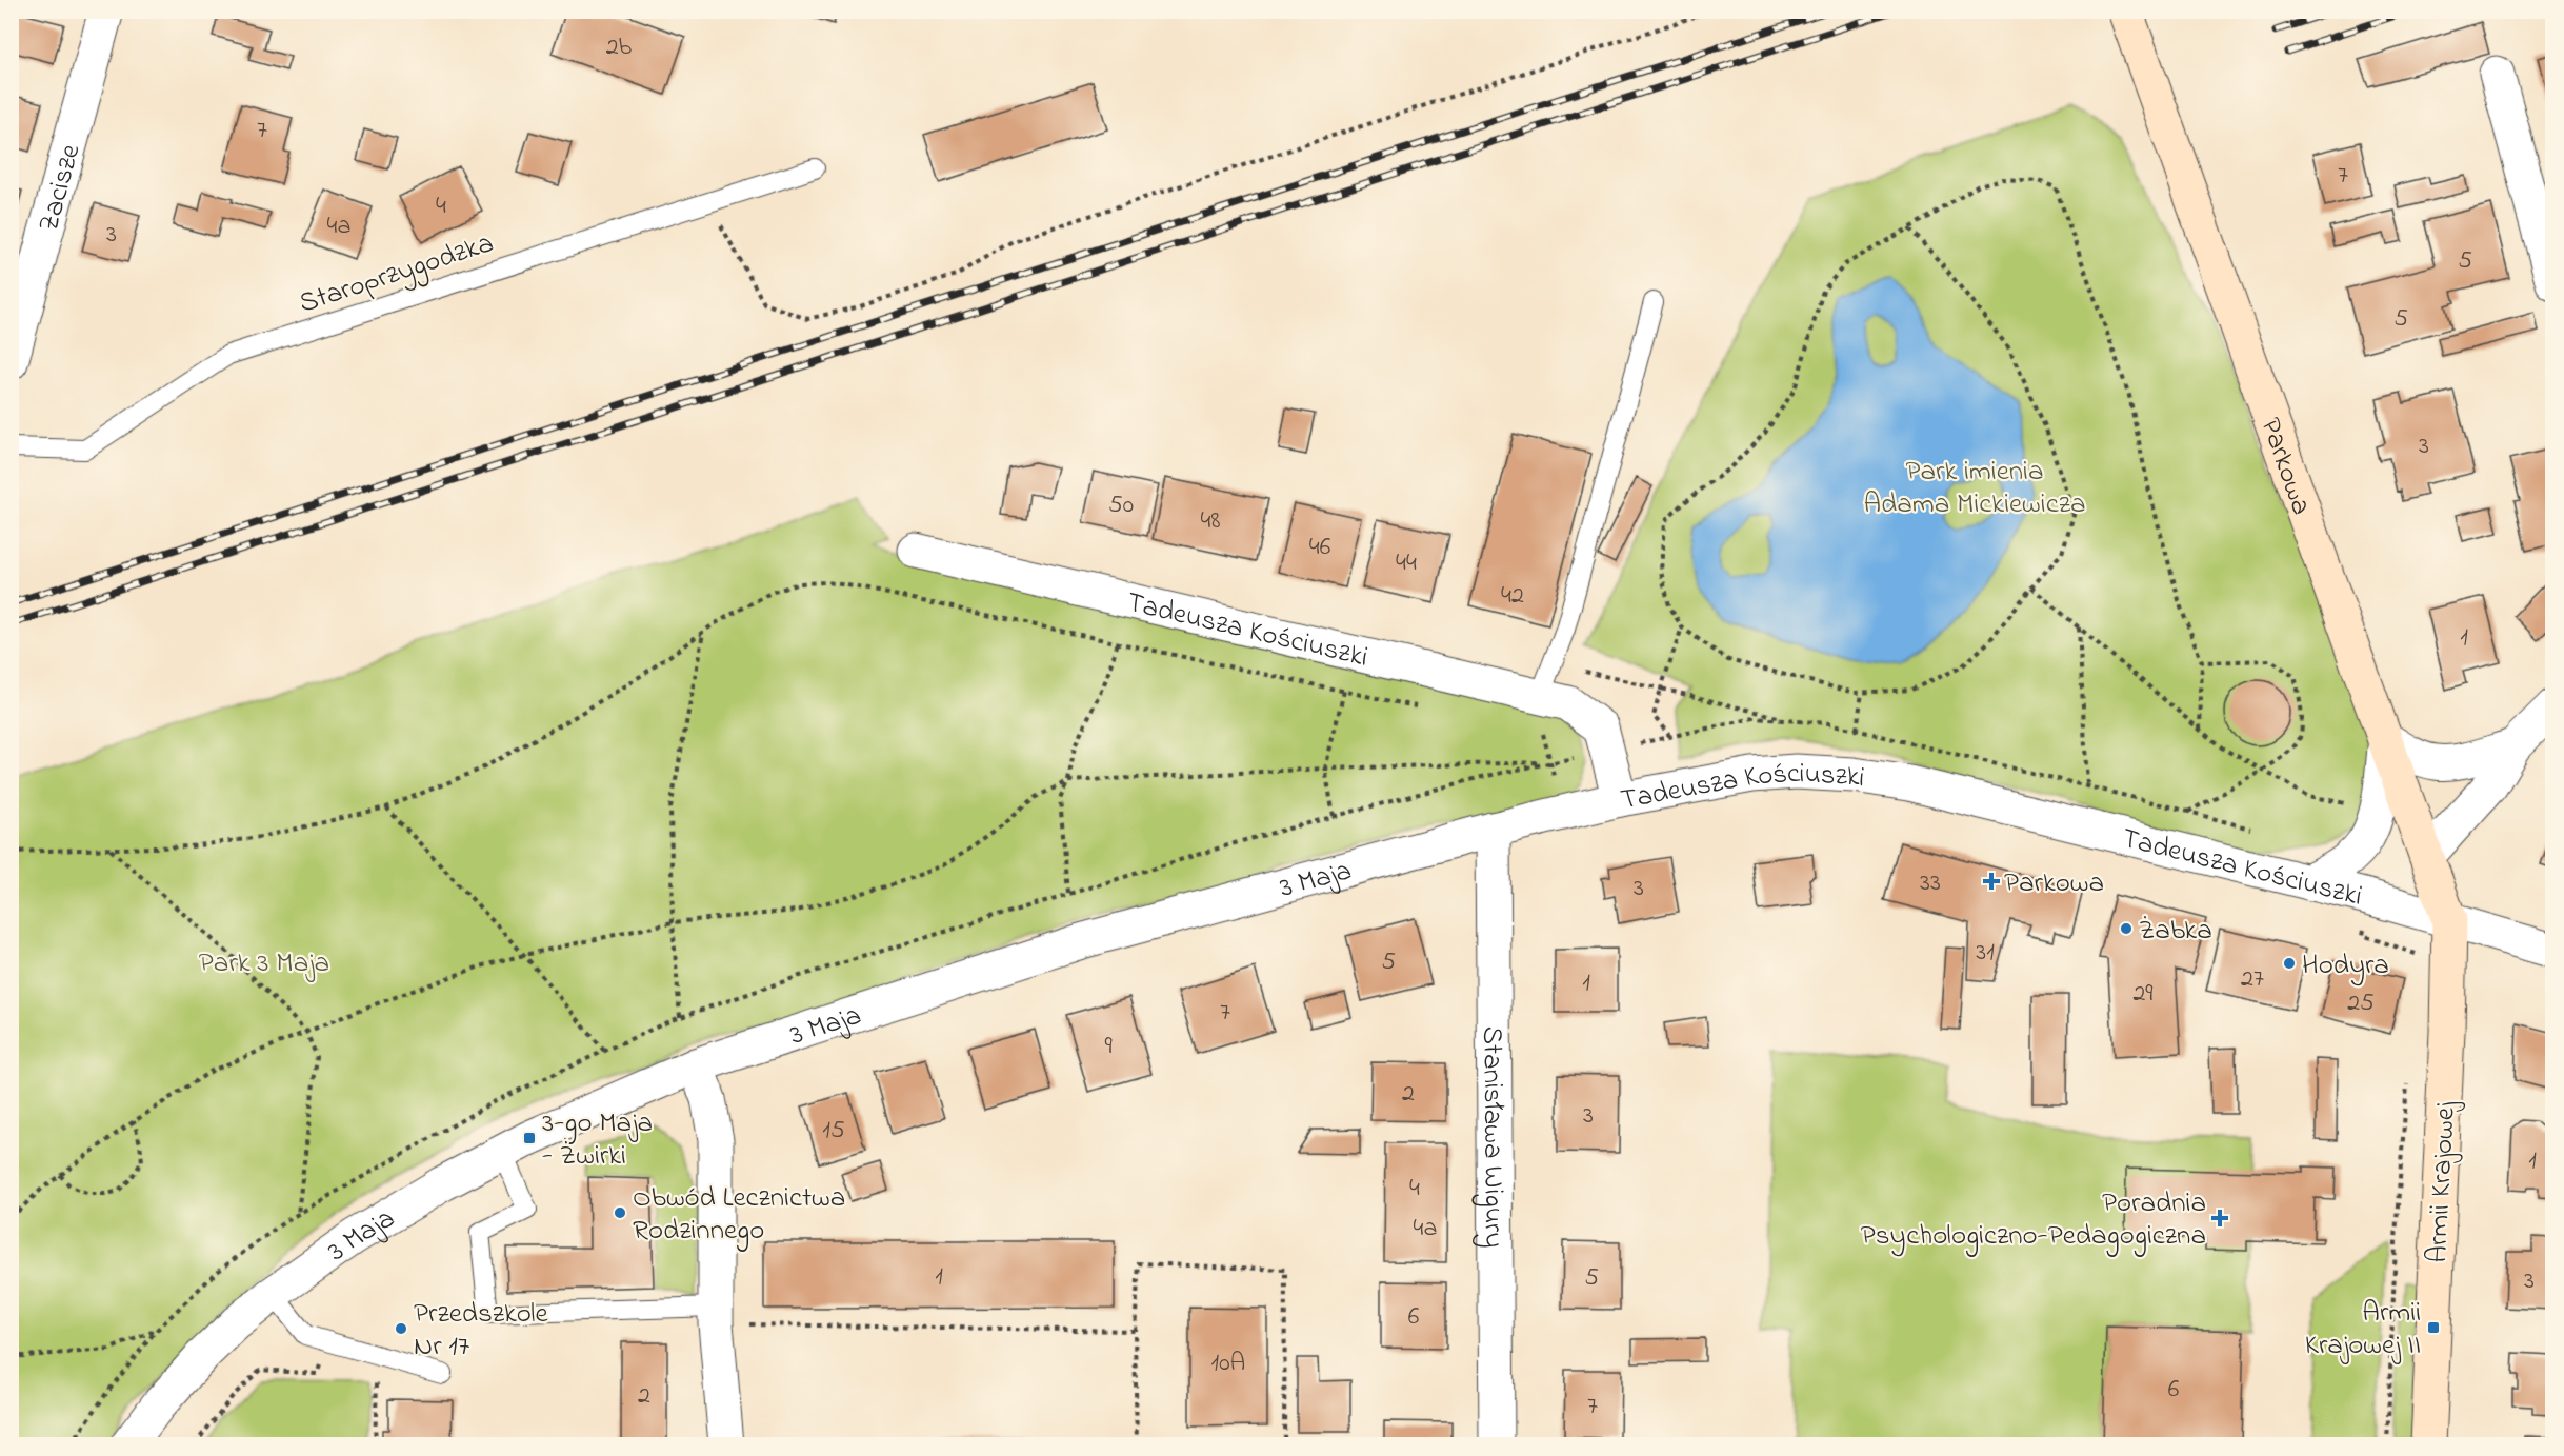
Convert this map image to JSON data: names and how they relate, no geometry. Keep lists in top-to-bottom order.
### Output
{
  "streets": {
    "street": [
      "Zacisze",
      "Parkowa",
      "Tadeusza Kościuszki",
      "3 Maja",
      "Stanisława Wigury",
      "Armii Krajowej"
    ],
    "lane": ["Staroprzygodzka"]
  },
  "crossings": [
    ["Parkowa", "Tadeusza Kościuszki"],
    ["Parkowa", "Armii Krajowej"],
    ["Tadeusza Kościuszki", "3 Maja"],
    ["Tadeusza Kościuszki", "Armii Krajowej"],
    ["3 Maja", "Stanisława Wigury"]
  ],
  "parks": ["Park imienia Adama Mickiewicza", "Park 3 Maja"],
  "places": {
    "health": ["Parkowa", "Poradnia Psychologiczno-Pedagogiczna"],
    "other": [
      "Żabka",
      "Hodyra",
      "Obwód Lecznictwa Rodzinnego",
      "Przedszkole Nr 17"
    ],
    "transit": ["3-go Maja - Żwirki", "Armii Krajowej II"]
  },
  "house_numbers": [
    "2b",
    "7",
    "7",
    "4",
    "4a",
    "3",
    "5",
    "5",
    "3",
    "50",
    "48",
    "46",
    "44",
    "42",
    "1",
    "33",
    "3",
    "31",
    "5",
    "27",
    "1",
    "29",
    "25",
    "7",
    "9",
    "2",
    "3",
    "15",
    "1",
    "4",
    "4a",
    "1",
    "5",
    "3",
    "6",
    "10A",
    "6",
    "2",
    "7"
  ]
}
